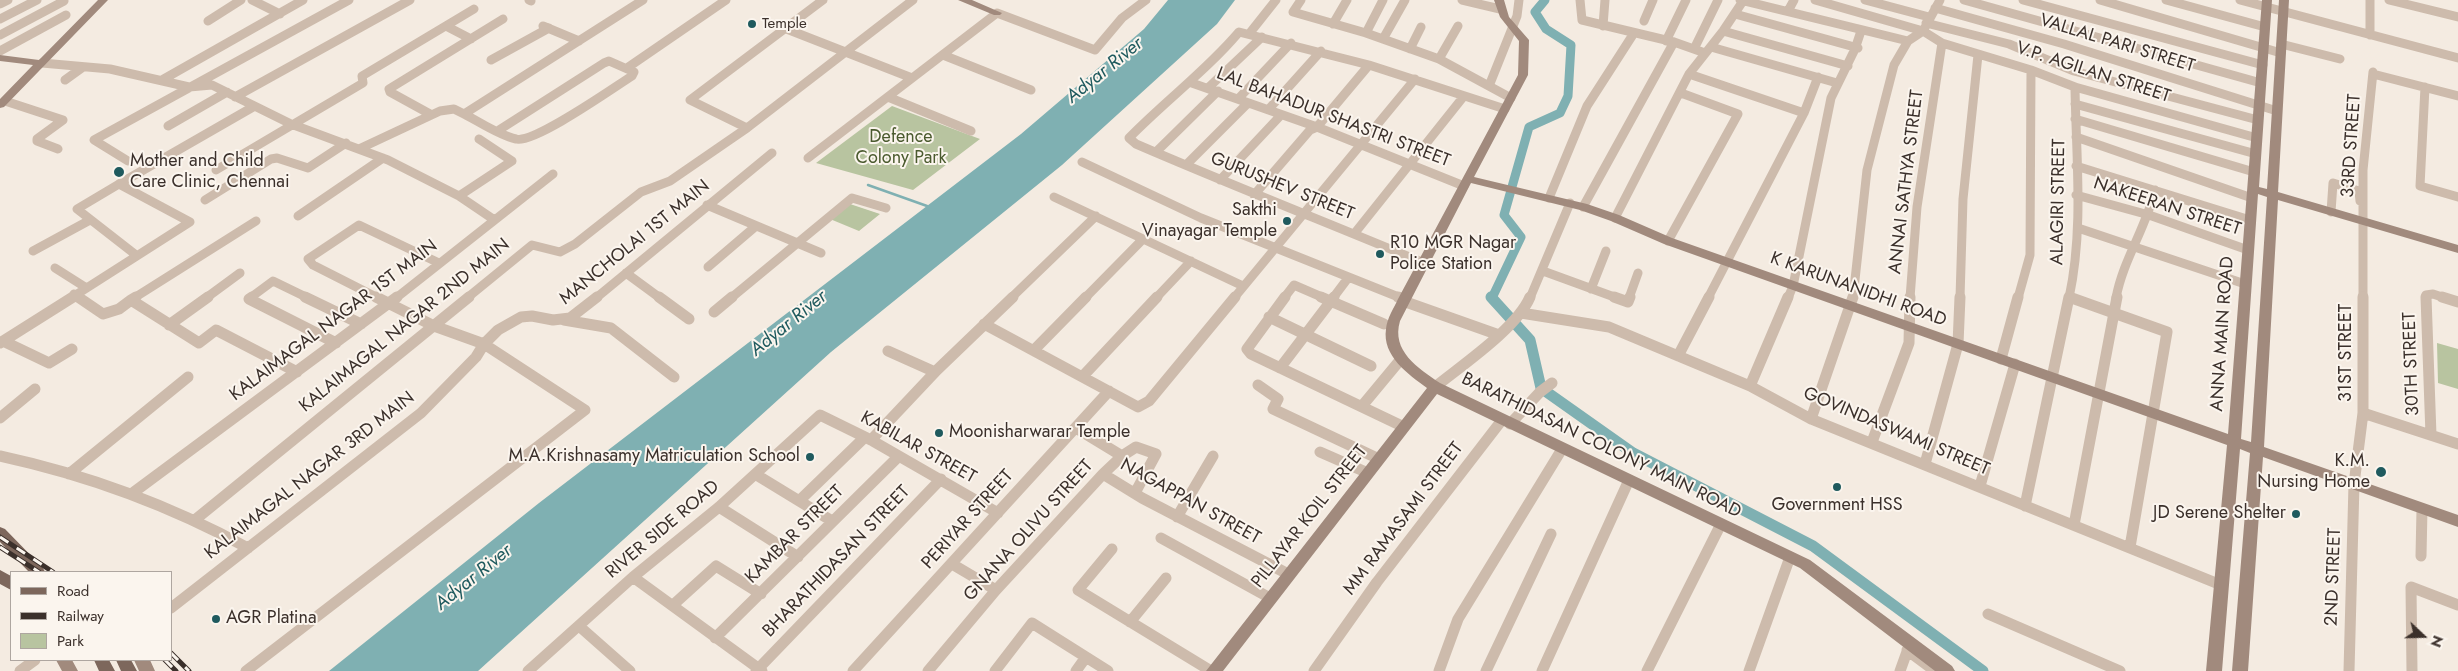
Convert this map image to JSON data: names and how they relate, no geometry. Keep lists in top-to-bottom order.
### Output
{
  "streets": {
    "main road": [
      "K KARUNANIDHI ROAD",
      "ANNA MAIN ROAD",
      "BARATHIDASAN COLONY MAIN ROAD",
      "PILLAYAR KOIL STREET"
    ],
    "street": [
      "VALLAL PARI STREET",
      "V.P. AGILAN STREET",
      "LAL BAHADUR SHASTRI STREET",
      "33RD STREET",
      "ANNAI SATHYA STREET",
      "GURUSHEV STREET",
      "ALAGIRI STREET",
      "NAKEERAN STREET",
      "MANCHOLAI 1ST MAIN",
      "KALAIMAGAL NAGAR 1ST MAIN",
      "KALAIMAGAL NAGAR 2ND MAIN",
      "31ST STREET",
      "30TH STREET",
      "GOVINDASWAMI STREET",
      "KABILAR STREET",
      "KALAIMAGAL NAGAR 3RD MAIN",
      "NAGAPPAN STREET",
      "MM RAMASAMI STREET",
      "PERIYAR STREET",
      "RIVER SIDE ROAD",
      "GNANA OLIVU STREET",
      "KAMBAR STREET",
      "BHARATHIDASAN STREET",
      "2ND STREET"
    ]
  },
  "crossings": [
    ["VALLAL PARI STREET", "ANNA MAIN ROAD"],
    ["V.P. AGILAN STREET", "ANNAI SATHYA STREET"],
    ["V.P. AGILAN STREET", "ALAGIRI STREET"],
    ["V.P. AGILAN STREET", "ANNA MAIN ROAD"],
    ["LAL BAHADUR SHASTRI STREET", "GURUSHEV STREET"],
    ["LAL BAHADUR SHASTRI STREET", "K KARUNANIDHI ROAD"],
    ["LAL BAHADUR SHASTRI STREET", "BARATHIDASAN COLONY MAIN ROAD"],
    ["33RD STREET", "31ST STREET"],
    ["ANNAI SATHYA STREET", "K KARUNANIDHI ROAD"],
    ["ANNAI SATHYA STREET", "GOVINDASWAMI STREET"],
    ["GURUSHEV STREET", "BARATHIDASAN COLONY MAIN ROAD"],
    ["ALAGIRI STREET", "NAKEERAN STREET"],
    ["ALAGIRI STREET", "K KARUNANIDHI ROAD"],
    ["ALAGIRI STREET", "GOVINDASWAMI STREET"],
    ["NAKEERAN STREET", "ANNA MAIN ROAD"],
    ["MANCHOLAI 1ST MAIN", "KALAIMAGAL NAGAR 3RD MAIN"],
    ["K KARUNANIDHI ROAD", "ANNA MAIN ROAD"],
    ["K KARUNANIDHI ROAD", "31ST STREET"],
    ["K KARUNANIDHI ROAD", "BARATHIDASAN COLONY MAIN ROAD"],
    ["K KARUNANIDHI ROAD", "2ND STREET"],
    ["ANNA MAIN ROAD", "GOVINDASWAMI STREET"],
    ["31ST STREET", "2ND STREET"],
    ["BARATHIDASAN COLONY MAIN ROAD", "PILLAYAR KOIL STREET"],
    ["BARATHIDASAN COLONY MAIN ROAD", "MM RAMASAMI STREET"],
    ["KABILAR STREET", "PERIYAR STREET"],
    ["KABILAR STREET", "RIVER SIDE ROAD"],
    ["KABILAR STREET", "KAMBAR STREET"],
    ["KABILAR STREET", "BHARATHIDASAN STREET"],
    ["NAGAPPAN STREET", "PILLAYAR KOIL STREET"],
    ["NAGAPPAN STREET", "GNANA OLIVU STREET"],
    ["PERIYAR STREET", "GNANA OLIVU STREET"]
  ],
  "water": ["Adyar River"],
  "parks": ["Defence Colony Park"],
  "places": [
    "Temple",
    "Mother and Child Care Clinic, Chennai",
    "Sakthi Vinayagar Temple",
    "R10 MGR Nagar Police Station",
    "Moonisharwarar Temple",
    "M.A.Krishnasamy Matriculation School",
    "K.M. Nursing Home",
    "Government HSS",
    "JD Serene Shelter",
    "AGR Platina"
  ],
  "legend": ["Road", "Railway", "Park"],
  "north": "right"
}
